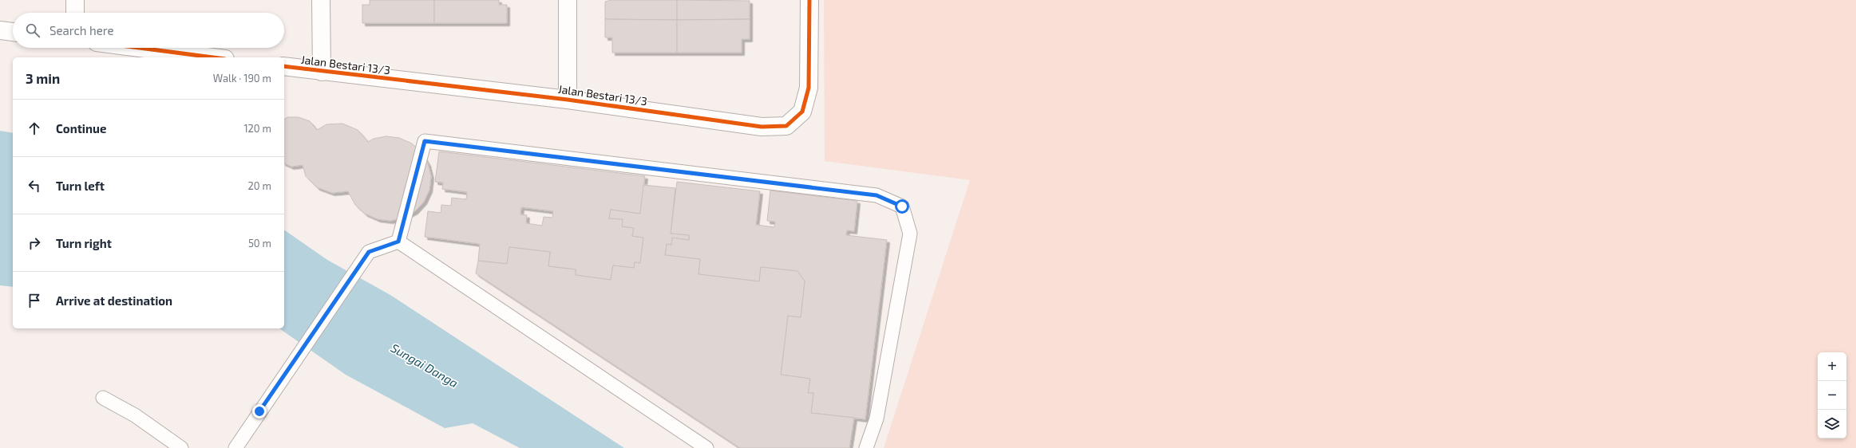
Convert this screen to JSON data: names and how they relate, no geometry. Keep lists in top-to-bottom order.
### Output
{
  "streets": {
    "street": ["Jalan Bestari 13/3"]
  },
  "water": ["Sungai Danga"],
  "page": {
    "search": "Search here",
    "heading": ["3 min", "Walk · 190 m"],
    "list": [
      ["Continue", "120 m"],
      ["Turn left", "20 m"],
      ["Turn right", "50 m"],
      "Arrive at destination"
    ],
    "map_buttons": ["+", "−"]
  }
}
